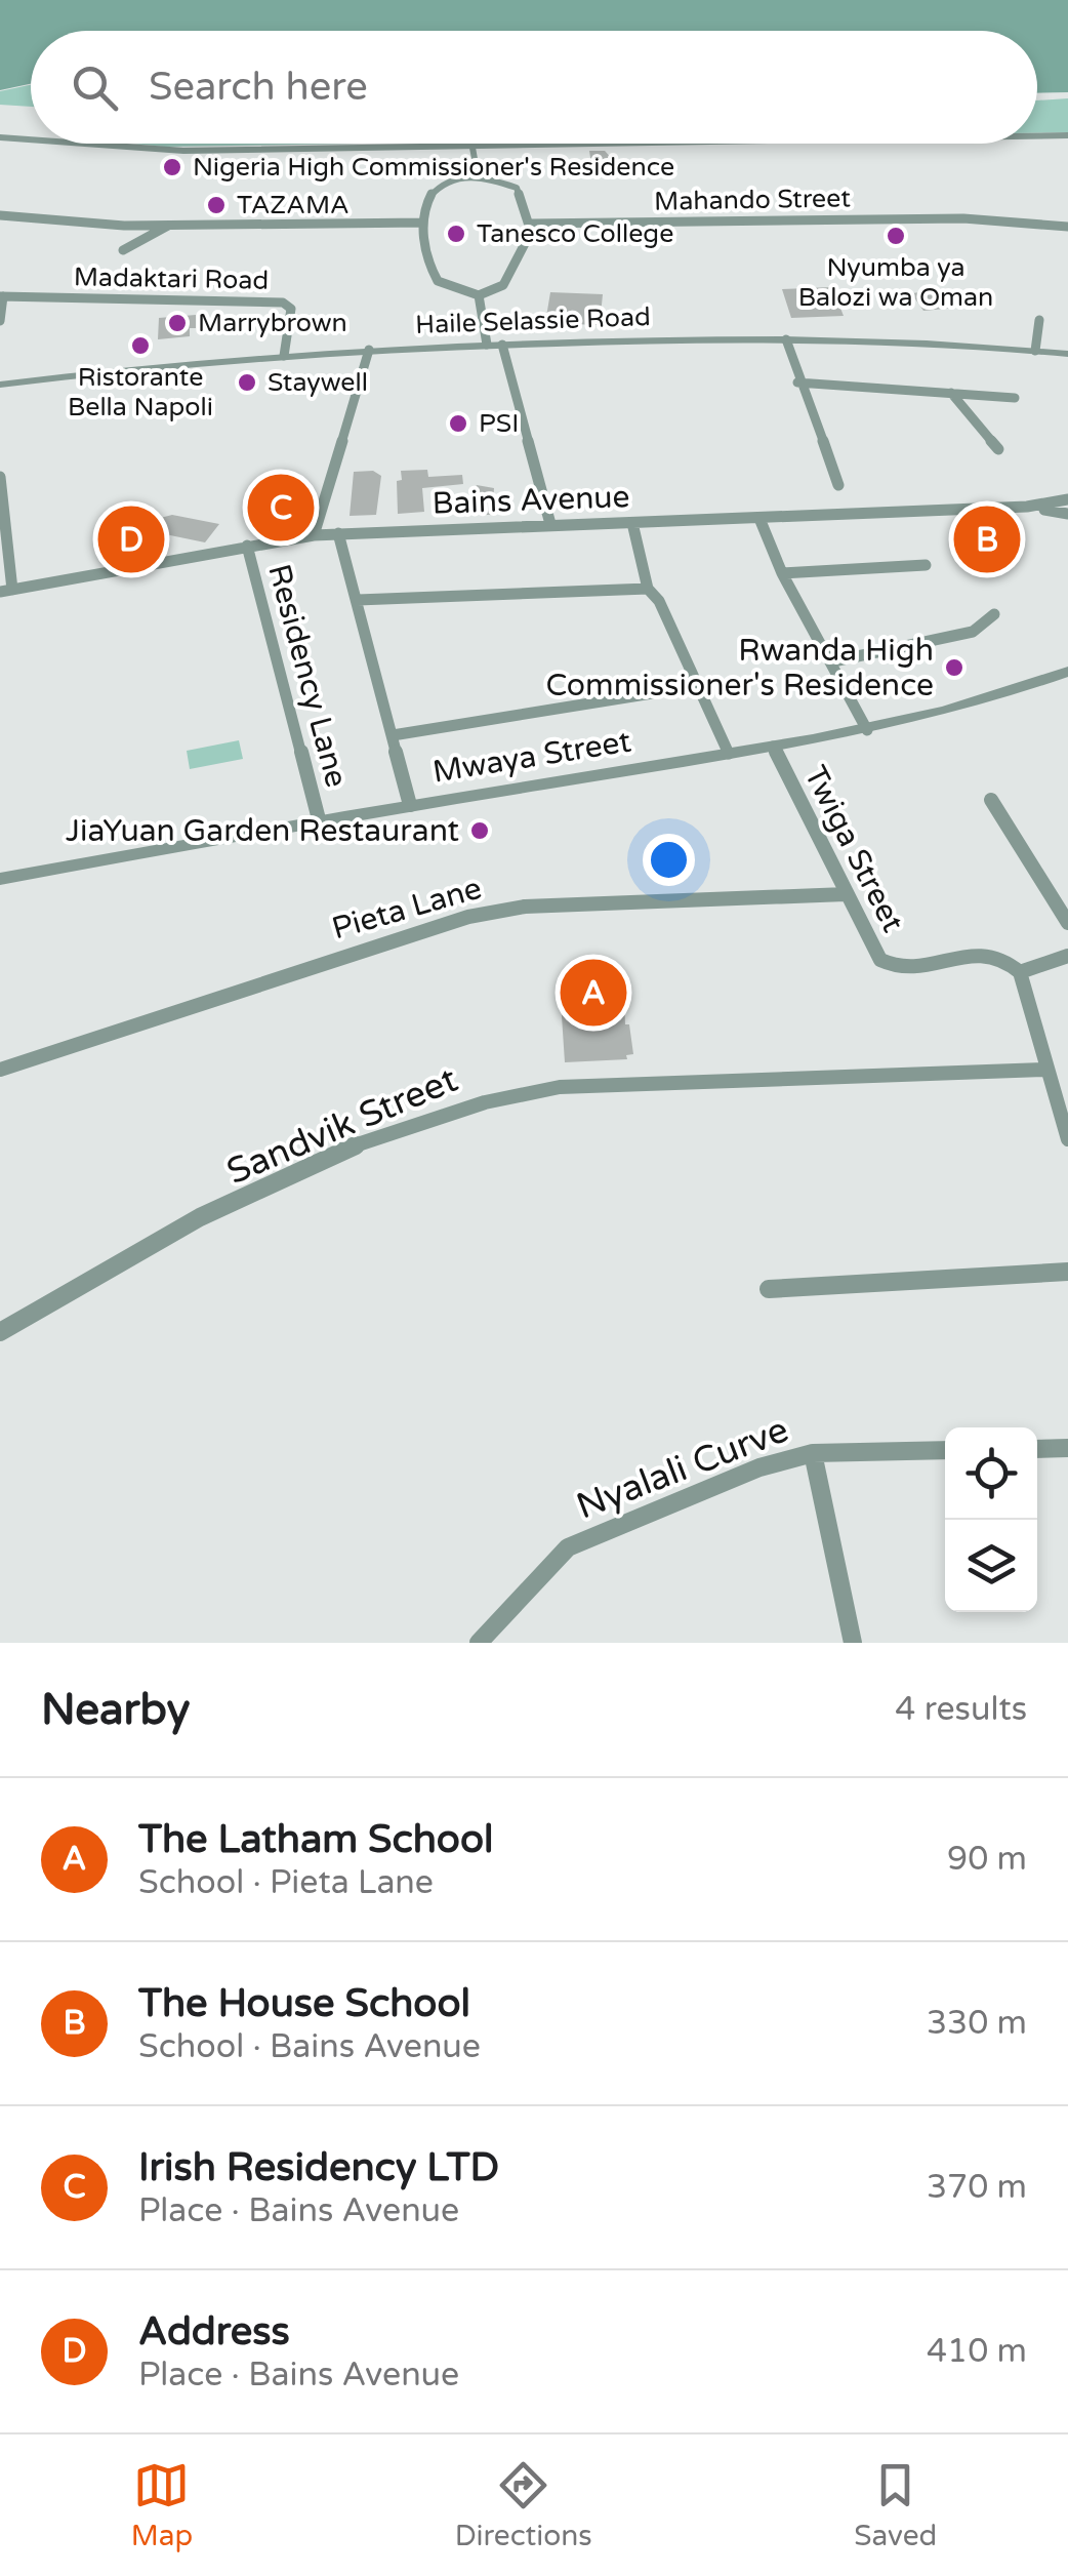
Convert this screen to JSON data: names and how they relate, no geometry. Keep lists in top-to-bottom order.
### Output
{
  "streets": {
    "street": [
      "Mahando Street",
      "Madaktari Road",
      "Haile Selassie Road",
      "Bains Avenue",
      "Residency Lane",
      "Mwaya Street",
      "Twiga Street",
      "Pieta Lane",
      "Sandvik Street",
      "Nyalali Curve"
    ]
  },
  "crossings": [
    ["Madaktari Road", "Haile Selassie Road"],
    ["Bains Avenue", "Residency Lane"],
    ["Residency Lane", "Mwaya Street"],
    ["Mwaya Street", "Twiga Street"],
    ["Twiga Street", "Pieta Lane"]
  ],
  "places": [
    "Nigeria High Commissioner's Residence",
    "TAZAMA",
    "Tanesco College",
    "Nyumba ya Balozi wa Oman",
    "Marrybrown",
    "Ristorante Bella Napoli",
    "Staywell",
    "PSI",
    "Rwanda High Commissioner's Residence",
    "JiaYuan Garden Restaurant"
  ],
  "page": {
    "search": "Search here",
    "pins": [
      "C",
      "B",
      "D",
      "A"
    ],
    "heading": ["Nearby", "4 results"],
    "list": [
      {
        "mark": "A",
        "name": "The Latham School",
        "note": "School · Pieta Lane",
        "value": "90 m"
      },
      {
        "mark": "B",
        "name": "The House School",
        "note": "School · Bains Avenue",
        "value": "330 m"
      },
      {
        "mark": "C",
        "name": "Irish Residency LTD",
        "note": "Place · Bains Avenue",
        "value": "370 m"
      },
      {
        "mark": "D",
        "name": "Address",
        "note": "Place · Bains Avenue",
        "value": "410 m"
      }
    ],
    "nav": ["Map", "Directions", "Saved"]
  }
}
